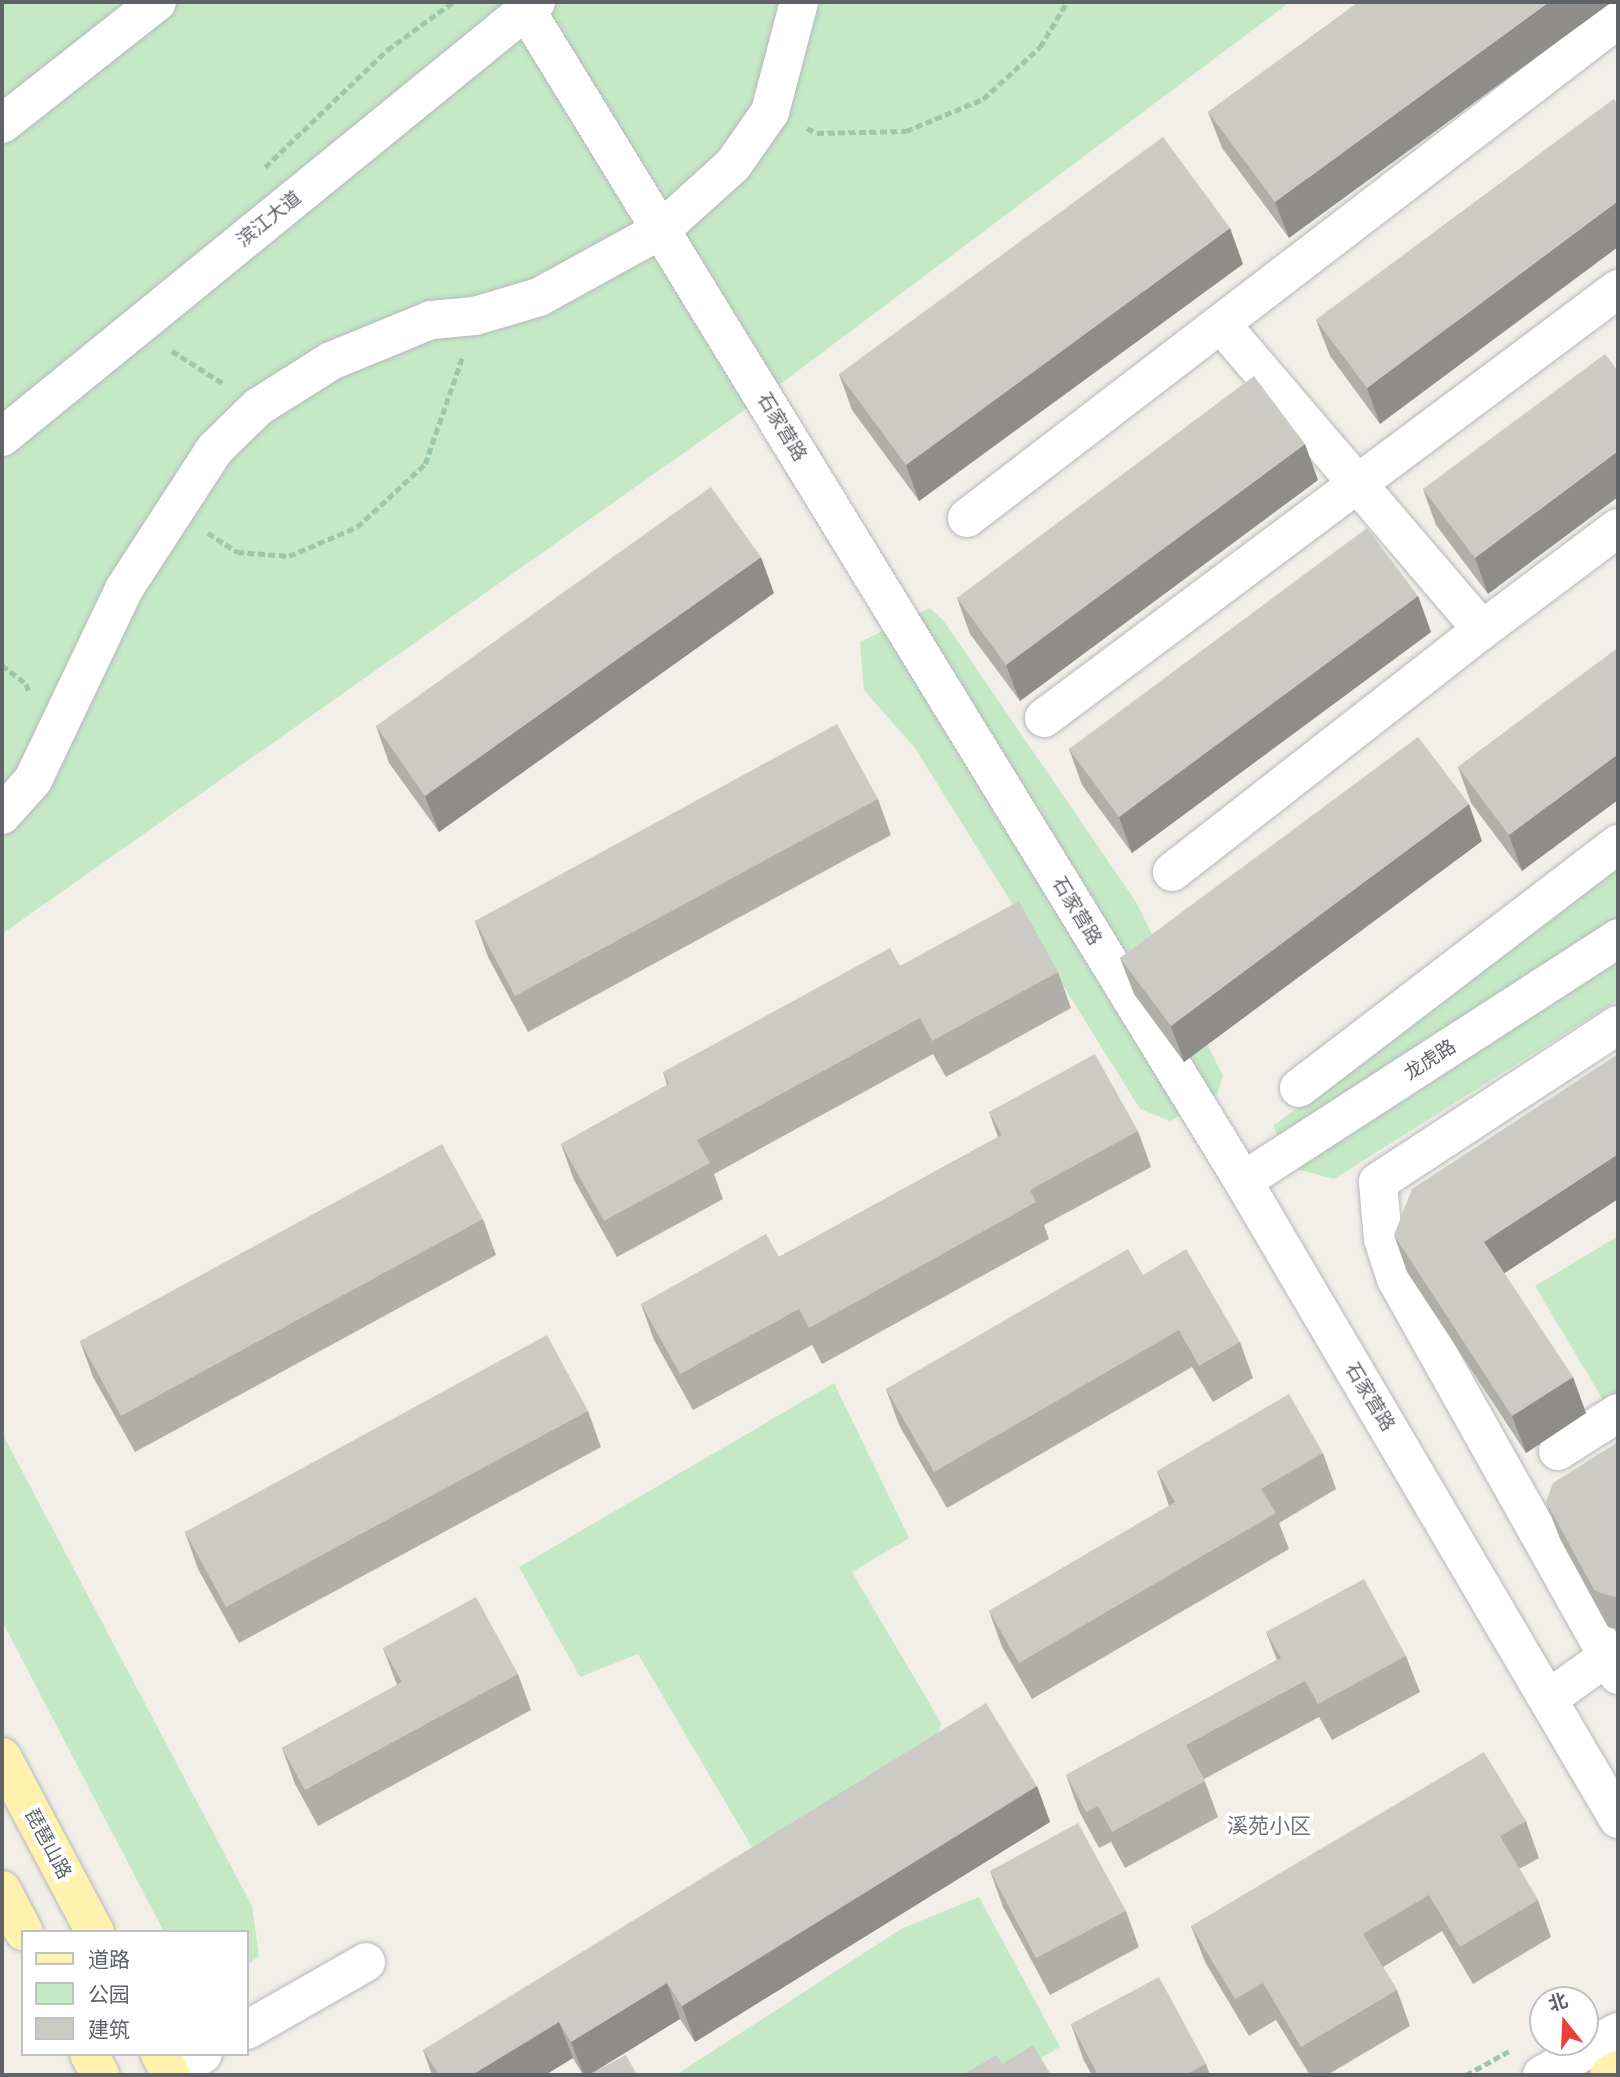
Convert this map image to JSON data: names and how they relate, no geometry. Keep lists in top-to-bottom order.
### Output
{
  "streets": {
    "main road": ["琵琶山路"],
    "street": ["滨江大道", "石家营路", "龙虎路"]
  },
  "crossings": [
    ["滨江大道", "石家营路"],
    ["石家营路", "龙虎路"]
  ],
  "districts": ["溪苑小区"],
  "legend": ["道路", "公园", "建筑"],
  "north": "top"
}
